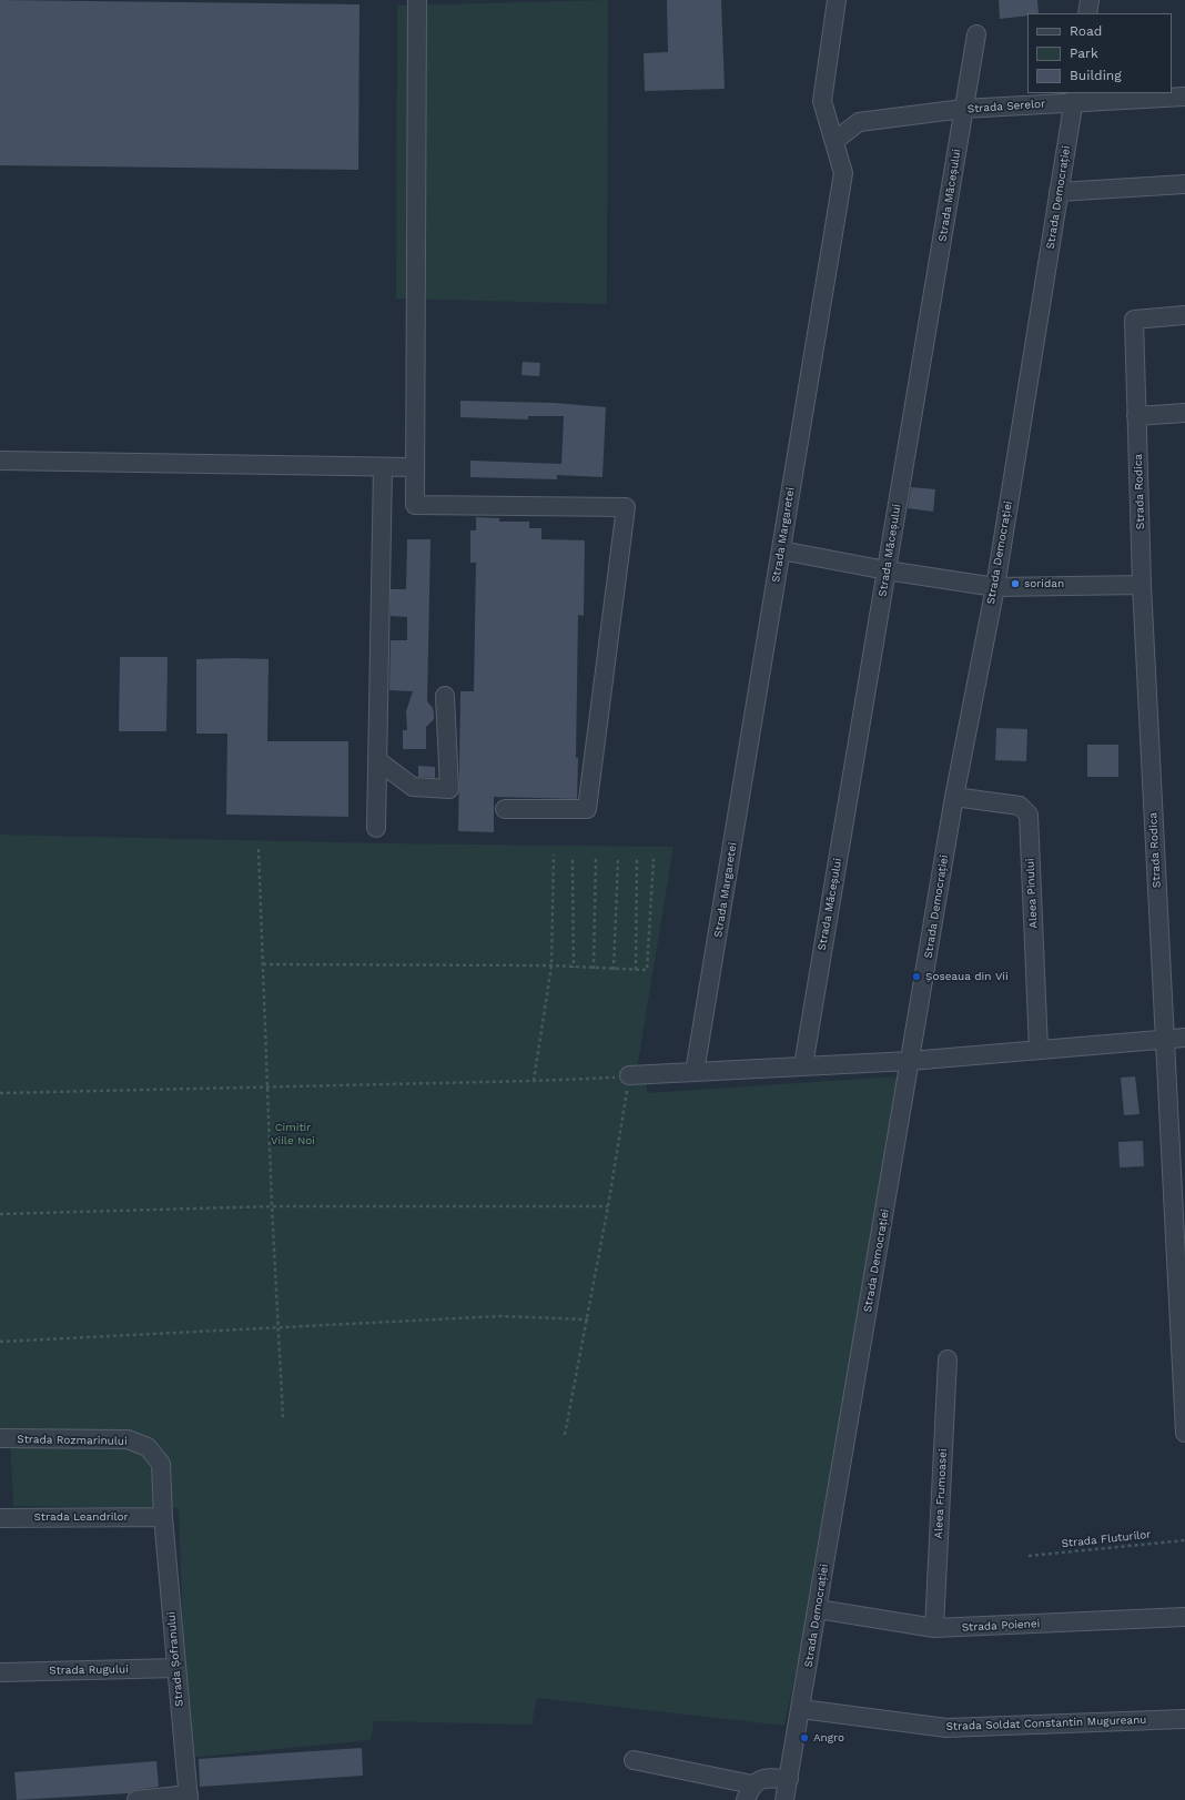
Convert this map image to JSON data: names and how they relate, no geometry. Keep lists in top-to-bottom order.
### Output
{
  "streets": {
    "street": [
      "Strada Serelor",
      "Strada Măceșului",
      "Strada Democrației",
      "Strada Rodica",
      "Strada Margaretei",
      "Aleea Pinului",
      "Strada Rozmarinului",
      "Aleea Frumoasei",
      "Strada Leandrilor",
      "Strada Poienei",
      "Strada Șofranului",
      "Strada Rugului",
      "Strada Soldat Constantin Mugureanu"
    ],
    "path": ["Strada Fluturilor"]
  },
  "crossings": [
    ["Strada Serelor", "Strada Măceșului"],
    ["Strada Serelor", "Strada Democrației"],
    ["Strada Serelor", "Strada Margaretei"],
    ["Strada Democrației", "Aleea Pinului"],
    ["Strada Democrației", "Strada Poienei"],
    ["Strada Democrației", "Strada Soldat Constantin Mugureanu"],
    ["Strada Rozmarinului", "Strada Leandrilor"],
    ["Strada Rozmarinului", "Strada Șofranului"],
    ["Aleea Frumoasei", "Strada Poienei"],
    ["Strada Leandrilor", "Strada Șofranului"],
    ["Strada Șofranului", "Strada Rugului"]
  ],
  "parks": ["Cimitir Viile Noi"],
  "places": ["soridan", "Șoseaua din Vii", "Angro"],
  "legend": ["Road", "Park", "Building"]
}
